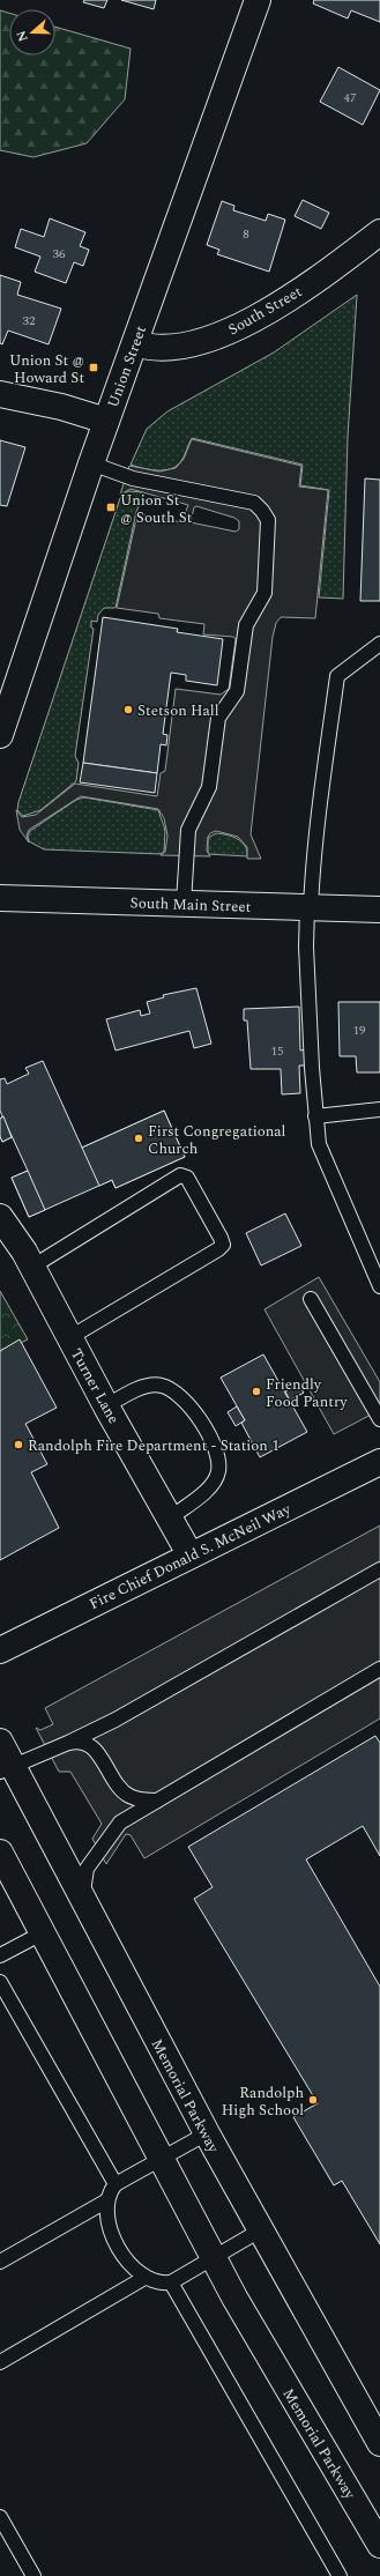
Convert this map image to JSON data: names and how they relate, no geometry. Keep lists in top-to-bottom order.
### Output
{
  "streets": {
    "street": [
      "South Street",
      "Union Street",
      "South Main Street",
      "Turner Lane",
      "Fire Chief Donald S. McNeil Way",
      "Memorial Parkway"
    ]
  },
  "crossings": [
    ["South Street", "Union Street"],
    ["Turner Lane", "Fire Chief Donald S. McNeil Way"]
  ],
  "places": {
    "transit": ["Union St @ Howard St", "Union St @ South St"],
    "other": [
      "Stetson Hall",
      "First Congregational Church",
      "Friendly Food Pantry",
      "Randolph Fire Department - Station 1",
      "Randolph High School"
    ]
  },
  "house_numbers": [
    "47",
    "8",
    "36",
    "32",
    "19",
    "15"
  ],
  "north": "left"
}
